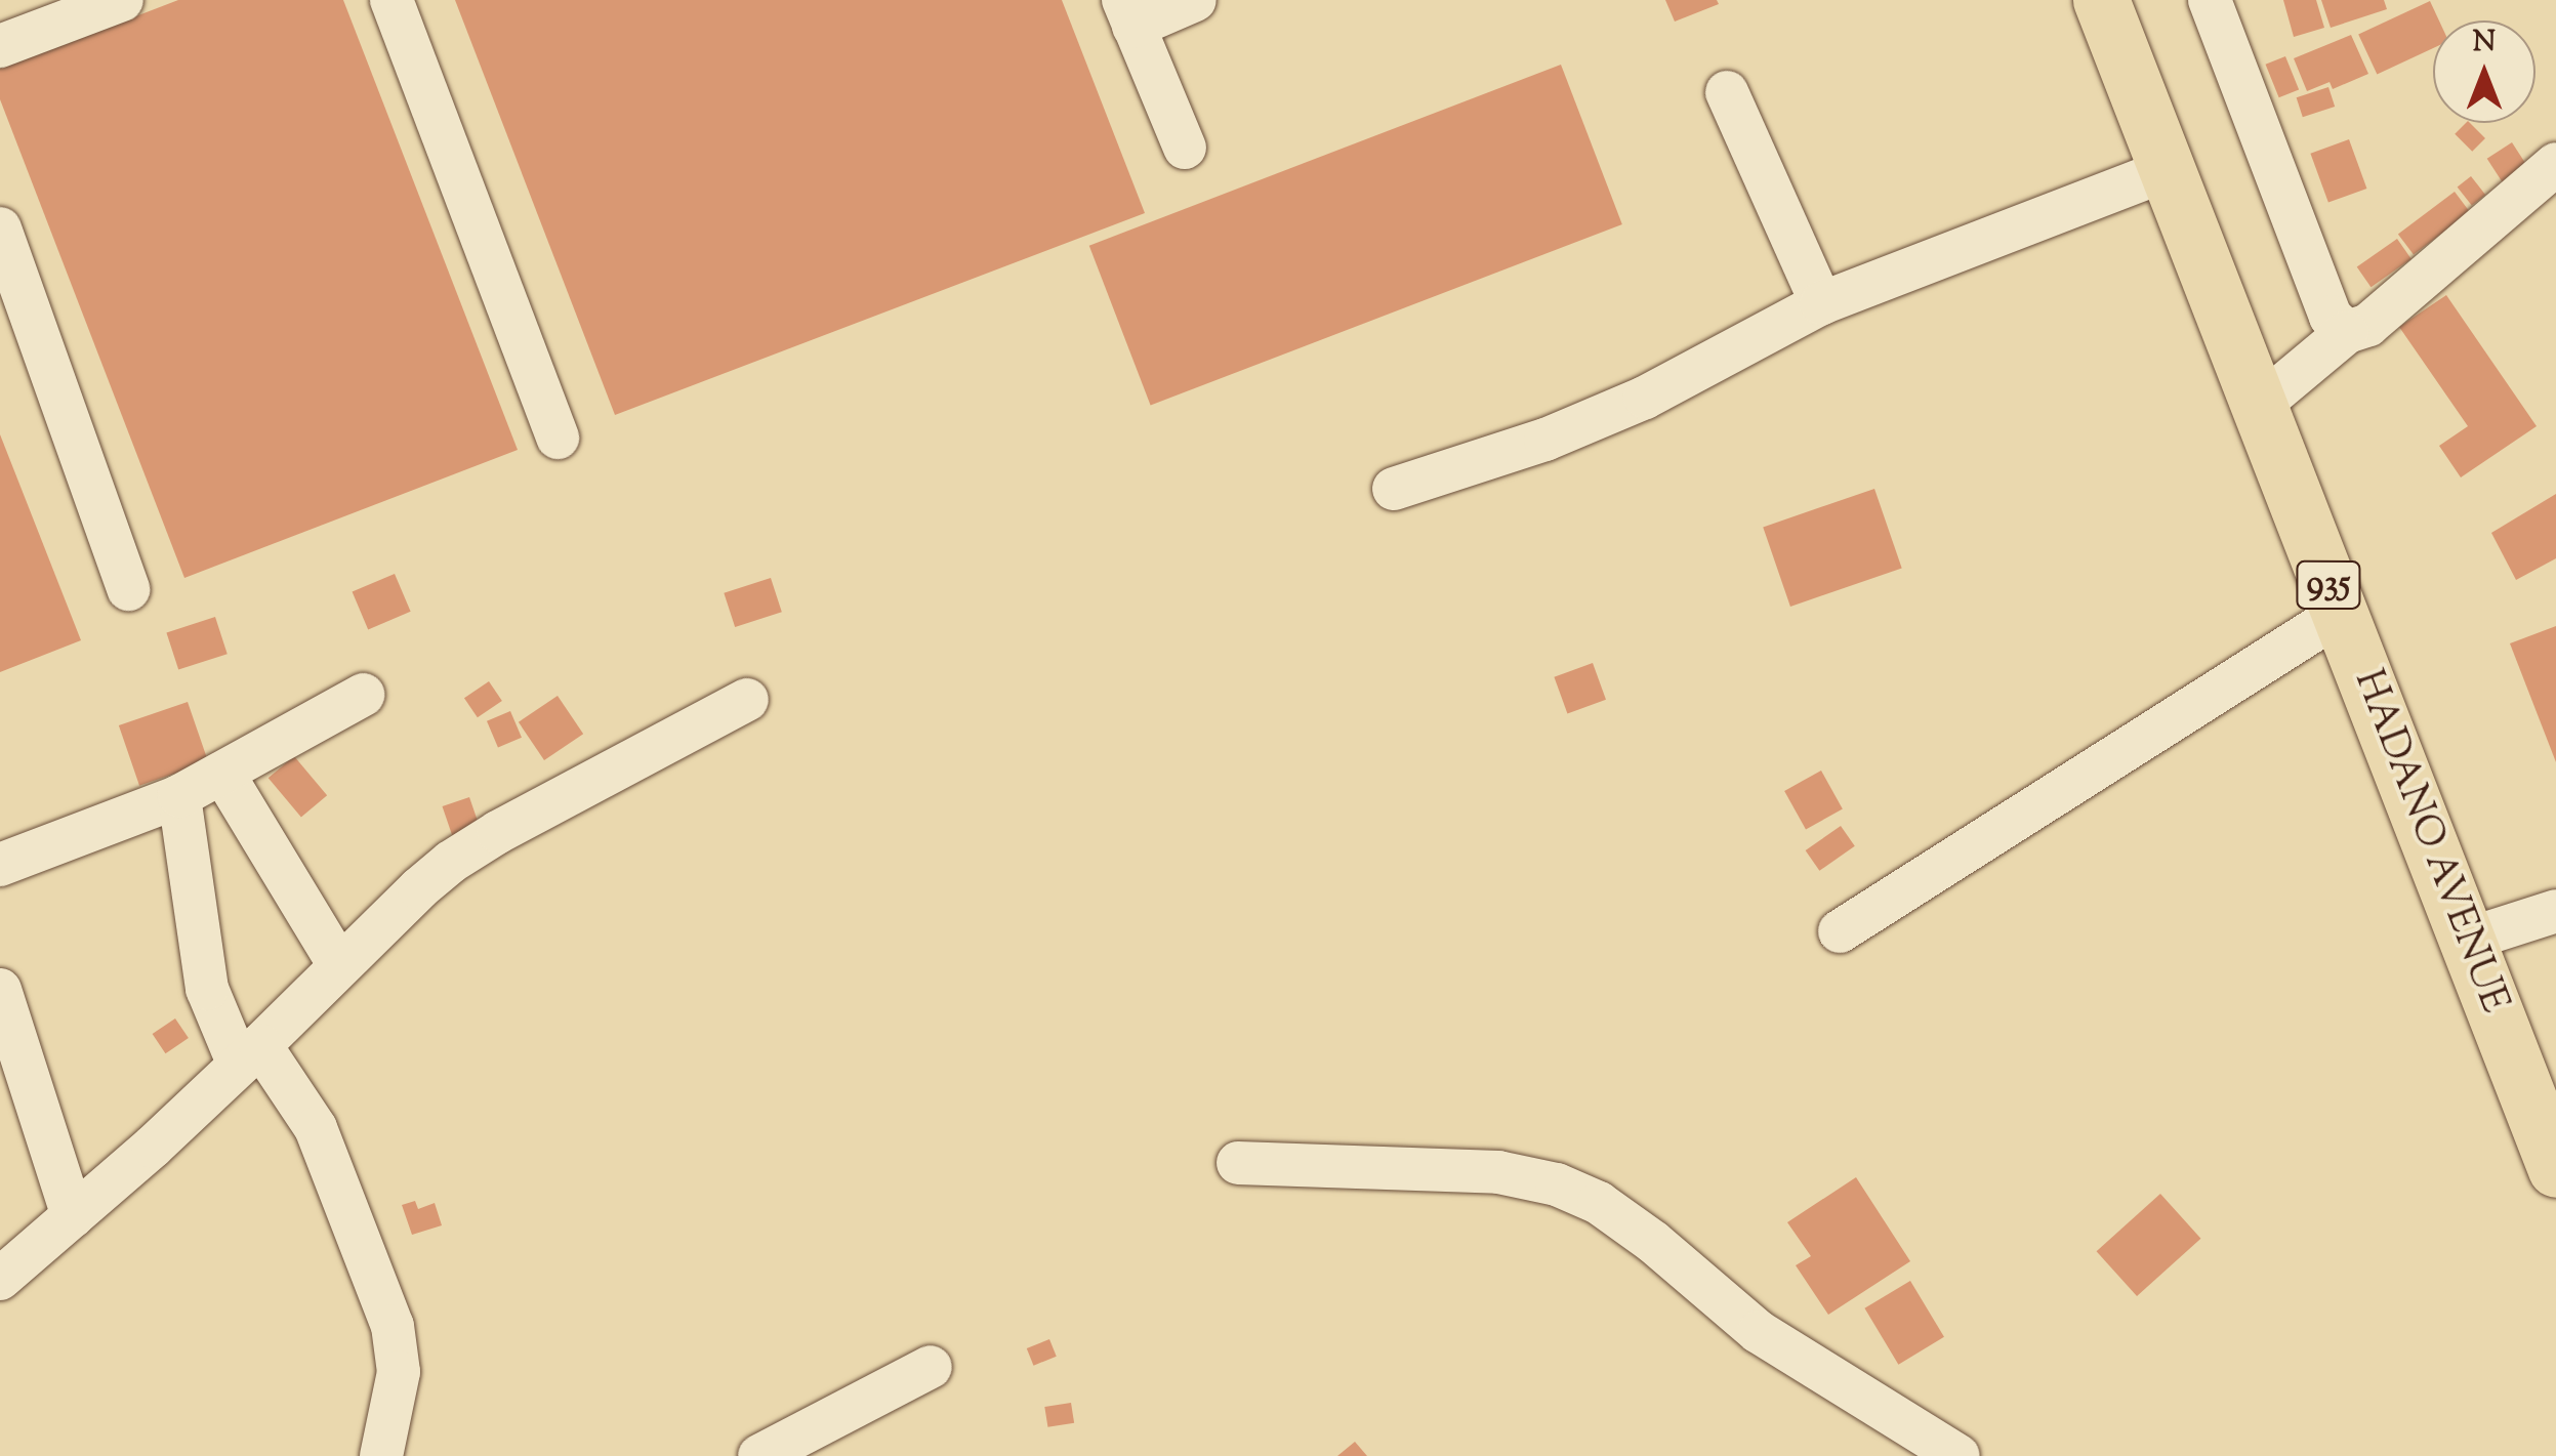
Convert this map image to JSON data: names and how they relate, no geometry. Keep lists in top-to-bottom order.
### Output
{
  "streets": {
    "main road": ["935", "HADANO AVENUE"]
  },
  "north": "top"
}
